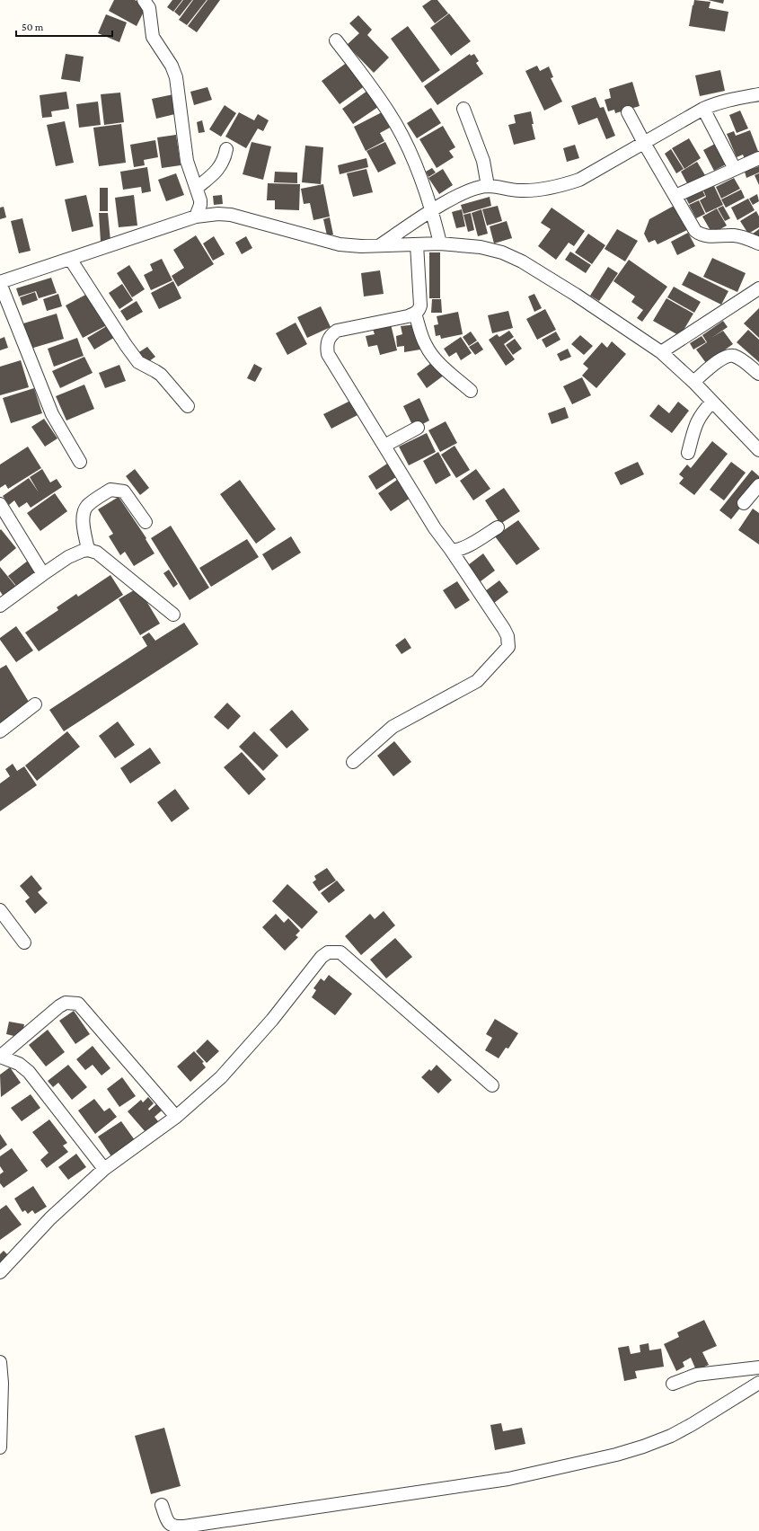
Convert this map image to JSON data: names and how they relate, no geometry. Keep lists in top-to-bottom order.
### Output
{
  "scale_bar": "50 m"
}
